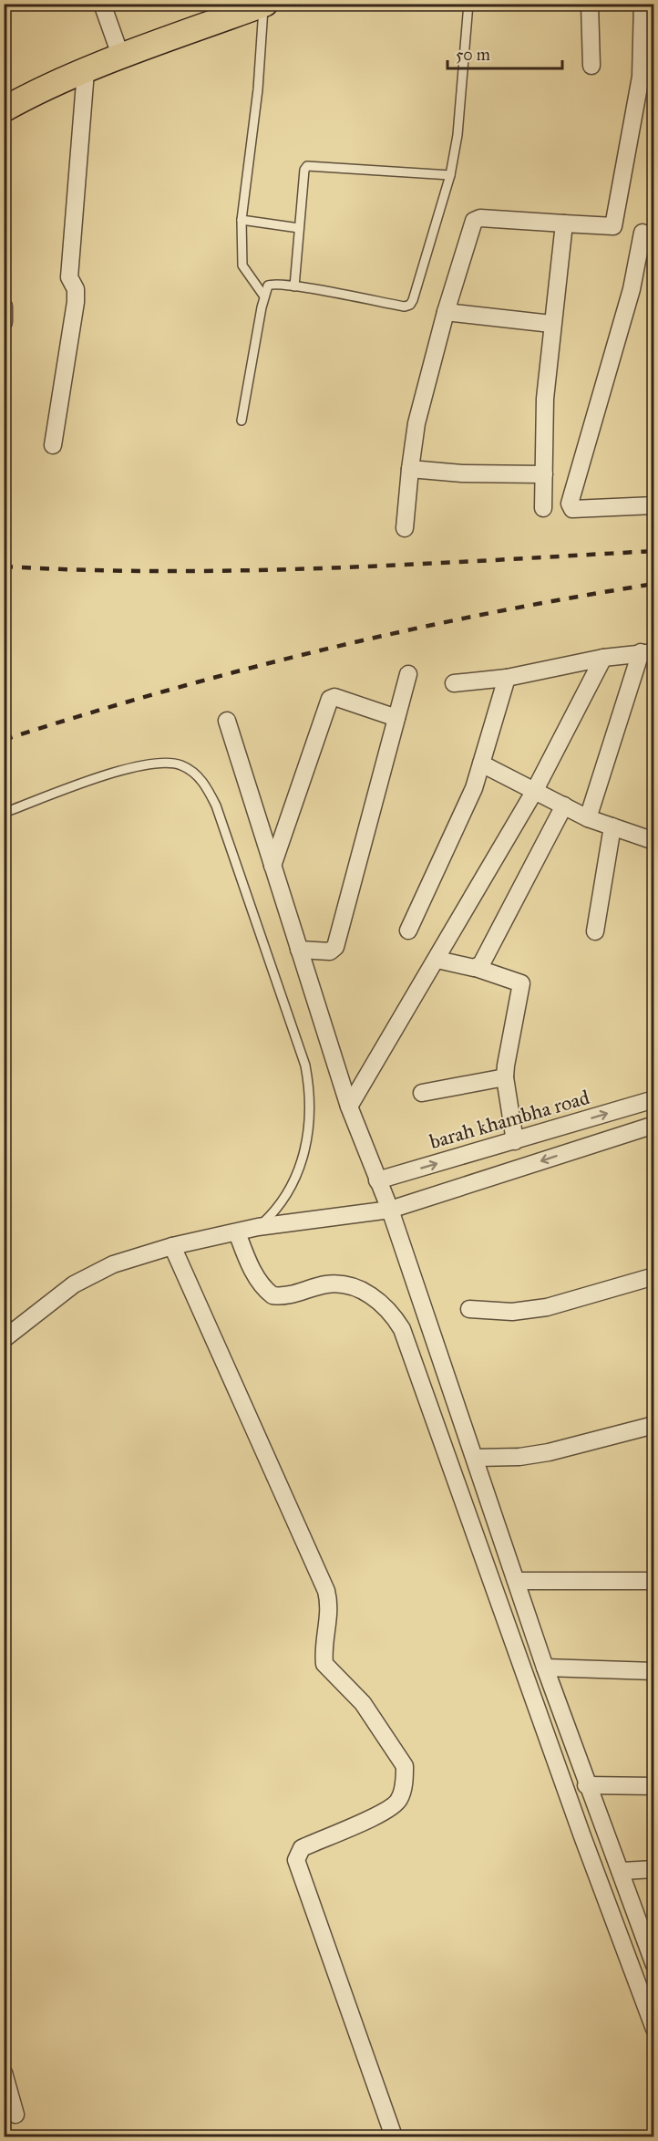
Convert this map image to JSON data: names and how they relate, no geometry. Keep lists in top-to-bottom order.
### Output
{
  "streets": {
    "street": ["barah khambha road"]
  },
  "scale_bar": "50 m"
}
